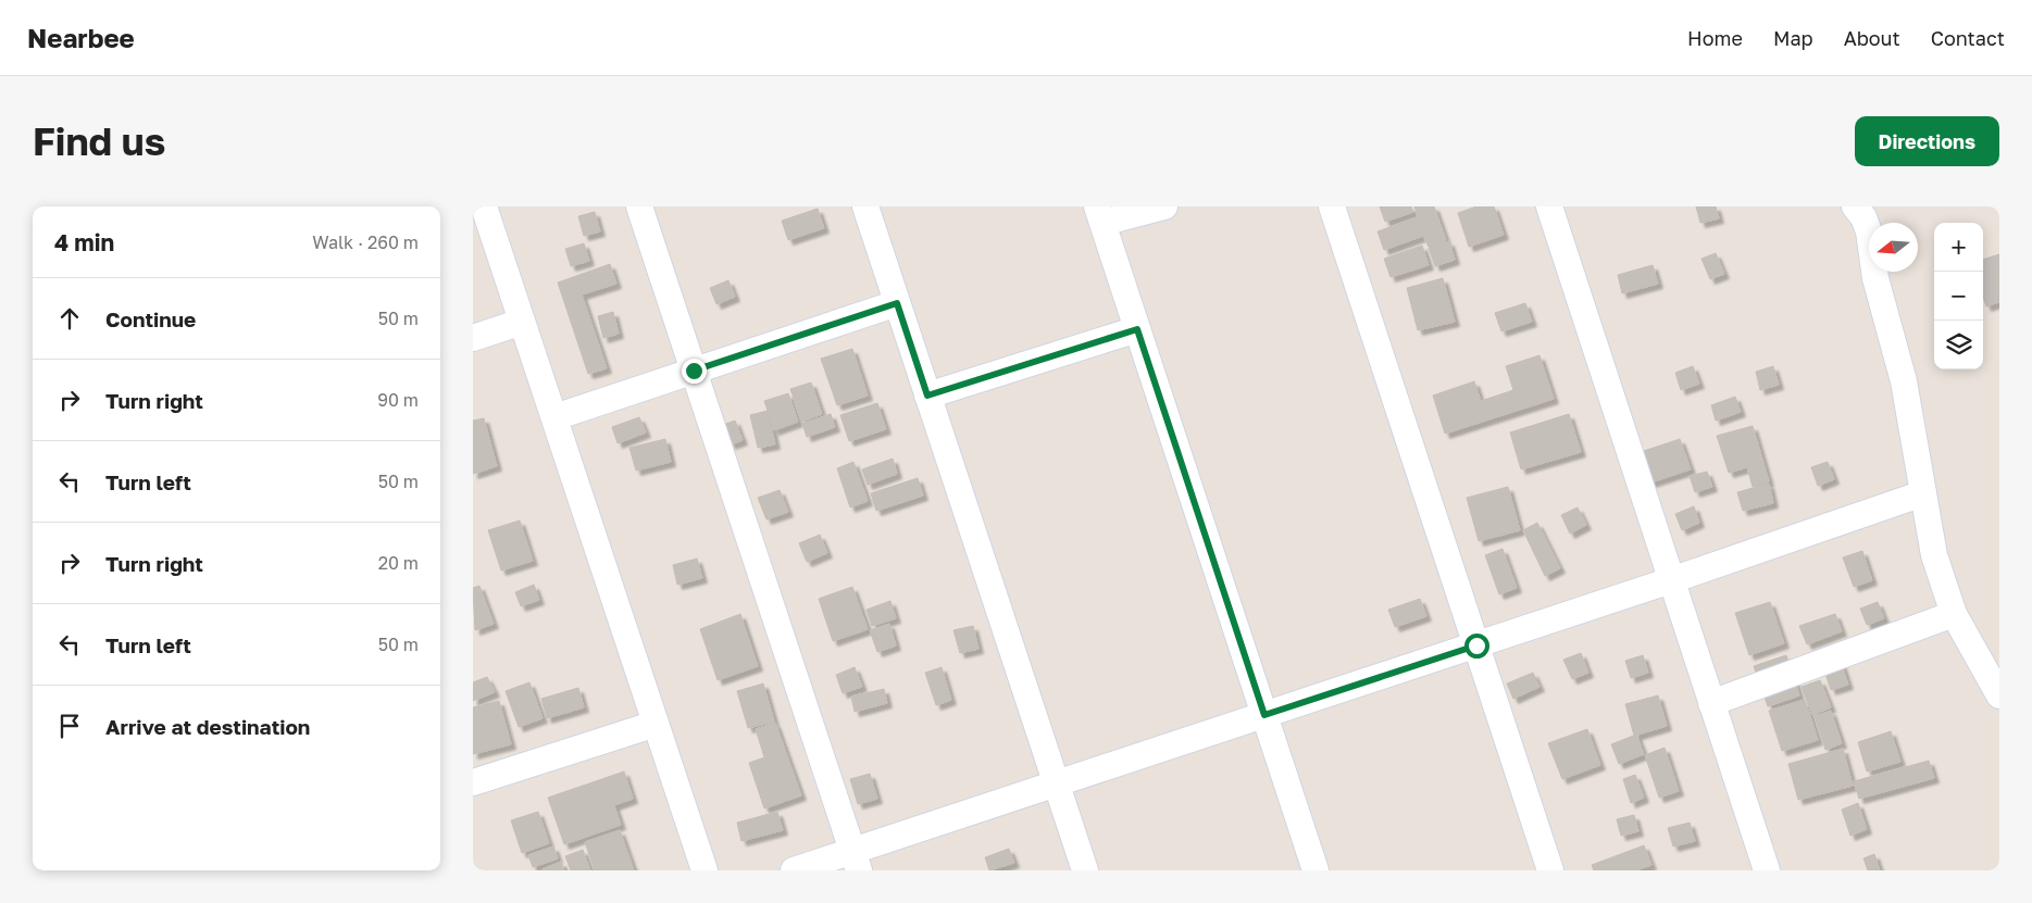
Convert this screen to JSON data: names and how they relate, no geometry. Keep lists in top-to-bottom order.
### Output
{
  "north": "left",
  "page": {
    "header": "Nearbee",
    "nav": [
      "Home",
      "Map",
      "About",
      "Contact"
    ],
    "buttons": "Directions",
    "title": "Find us",
    "heading": ["4 min", "Walk · 260 m"],
    "map_buttons": ["+", "−"],
    "list": [
      ["Continue", "50 m"],
      ["Turn right", "90 m"],
      ["Turn left", "50 m"],
      ["Turn right", "20 m"],
      ["Turn left", "50 m"],
      "Arrive at destination"
    ]
  }
}
